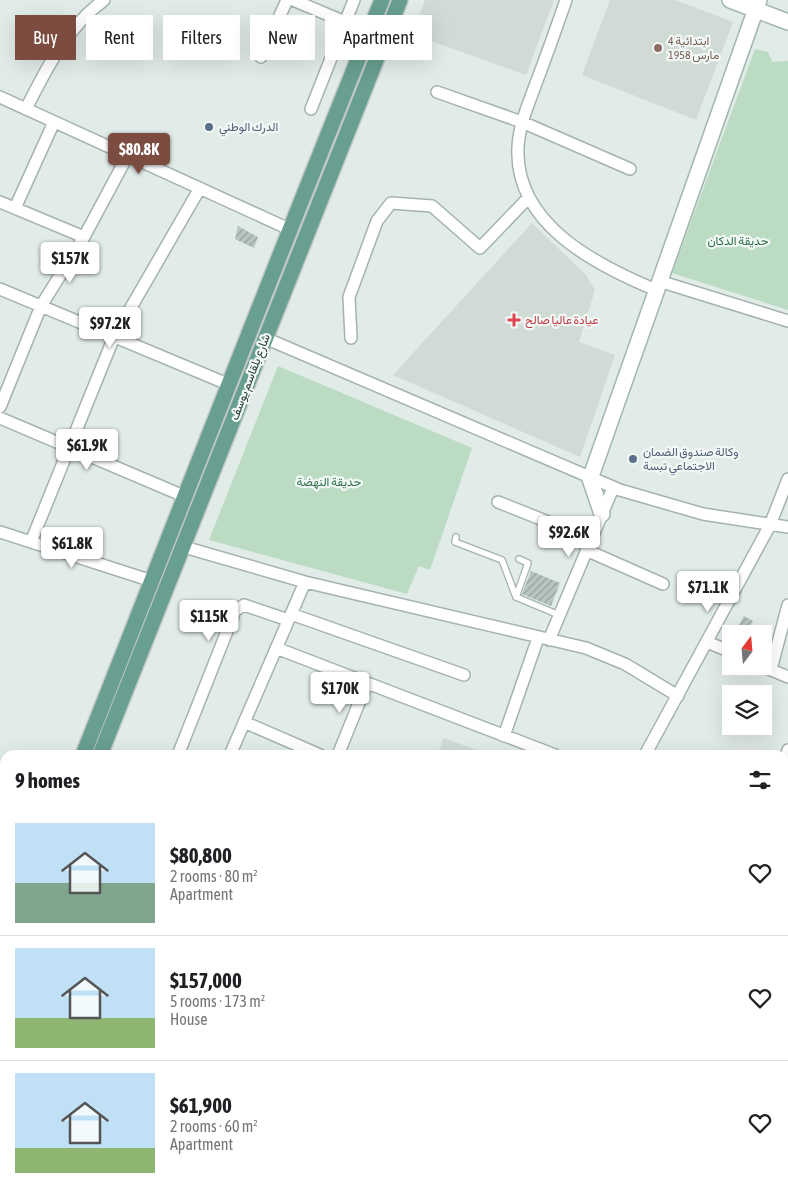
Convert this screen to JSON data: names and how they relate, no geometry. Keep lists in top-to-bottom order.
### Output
{
  "streets": {
    "main road": ["شارع بلقاسم يوسف"]
  },
  "parks": ["حديقة الدكان", "حديقة النهضة"],
  "places": {
    "other": ["ابتدائية 4 مارس 1958", "الدرك الوطني", "وكالة صندوق الضمان الاجتماعي تبسة"],
    "health": ["عيادة عاليا صالح"]
  },
  "north": "top",
  "page": {
    "chip": [
      "Buy",
      "Rent",
      "Filters",
      "New",
      "Apartment"
    ],
    "price": [
      "$80.8K",
      "$157K",
      "$97.2K",
      "$61.9K",
      "$92.6K",
      "$61.8K",
      "$71.1K",
      "$115K",
      "$170K"
    ],
    "heading": "9 homes",
    "list": [
      {
        "name": "$80,800",
        "note": "2 rooms · 80 m² · Apartment"
      },
      {
        "name": "$157,000",
        "note": "5 rooms · 173 m² · House"
      },
      {
        "name": "$61,900",
        "note": "2 rooms · 60 m² · Apartment"
      }
    ]
  }
}
